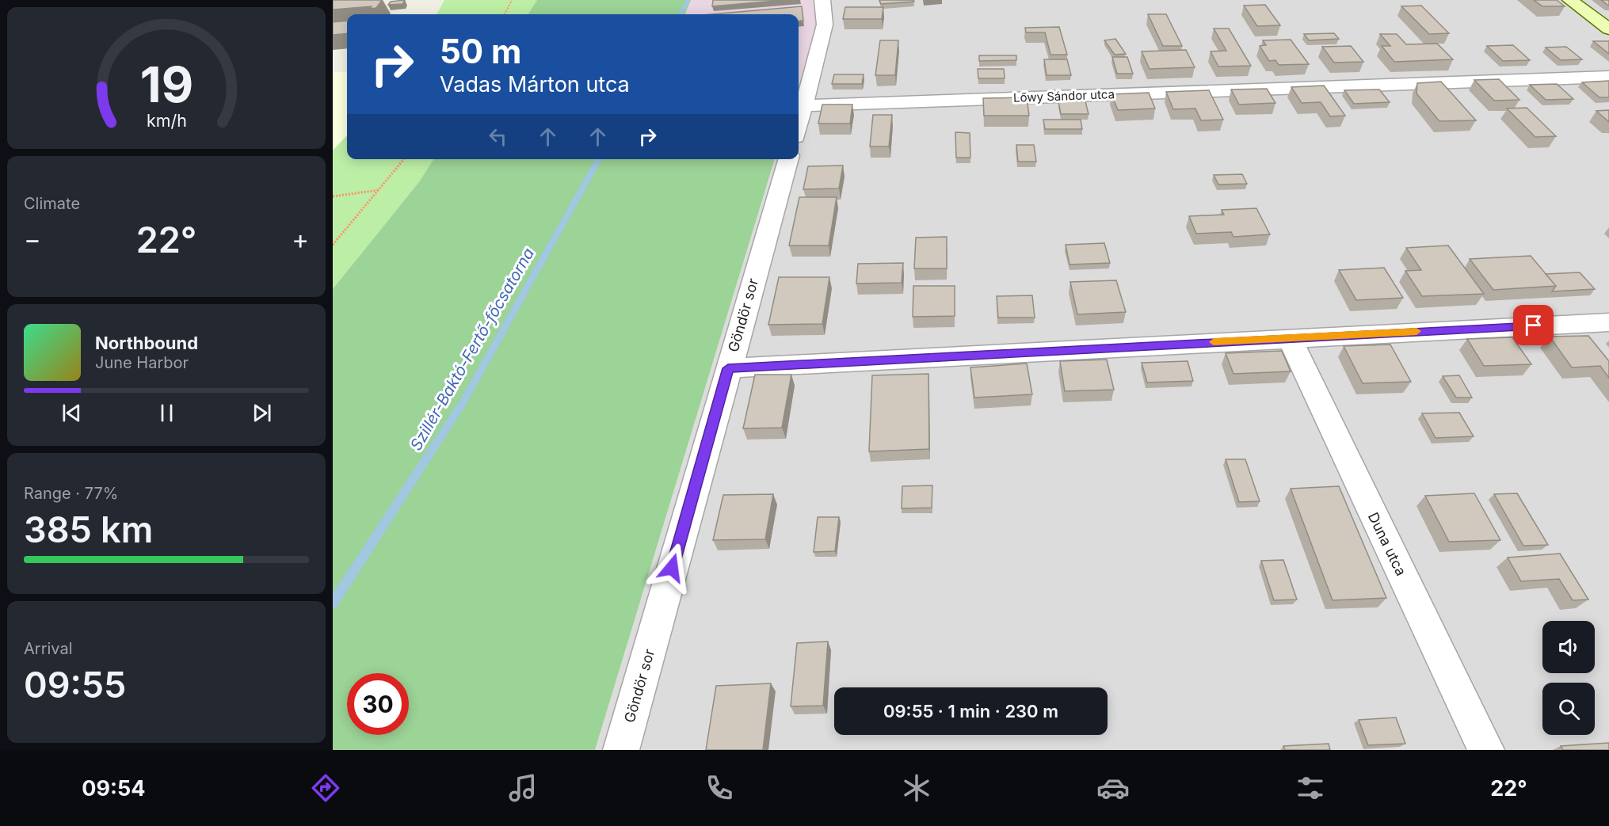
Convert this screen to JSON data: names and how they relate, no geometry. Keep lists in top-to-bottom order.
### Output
{
  "streets": {
    "street": ["Lőwy Sándor utca", "Göndör sor", "Duna utca"]
  },
  "water": ["Szillér-Baktó-Fertő-főcsatorna"],
  "page": {
    "turn": ["50 m", "Vadas Márton utca"],
    "tile": [
      "Climate",
      ["Range · 77%", "385 km"],
      ["Arrival", "09:55"]
    ],
    "heat": ["−", "22°", "+"],
    "song": ["Northbound", "June Harbor"],
    "limit": "30",
    "trip": "09:55 · 1 min · 230 m",
    "tabs": ["09:54", "22°"],
    "gauge": ["19", "km/h"]
  }
}
